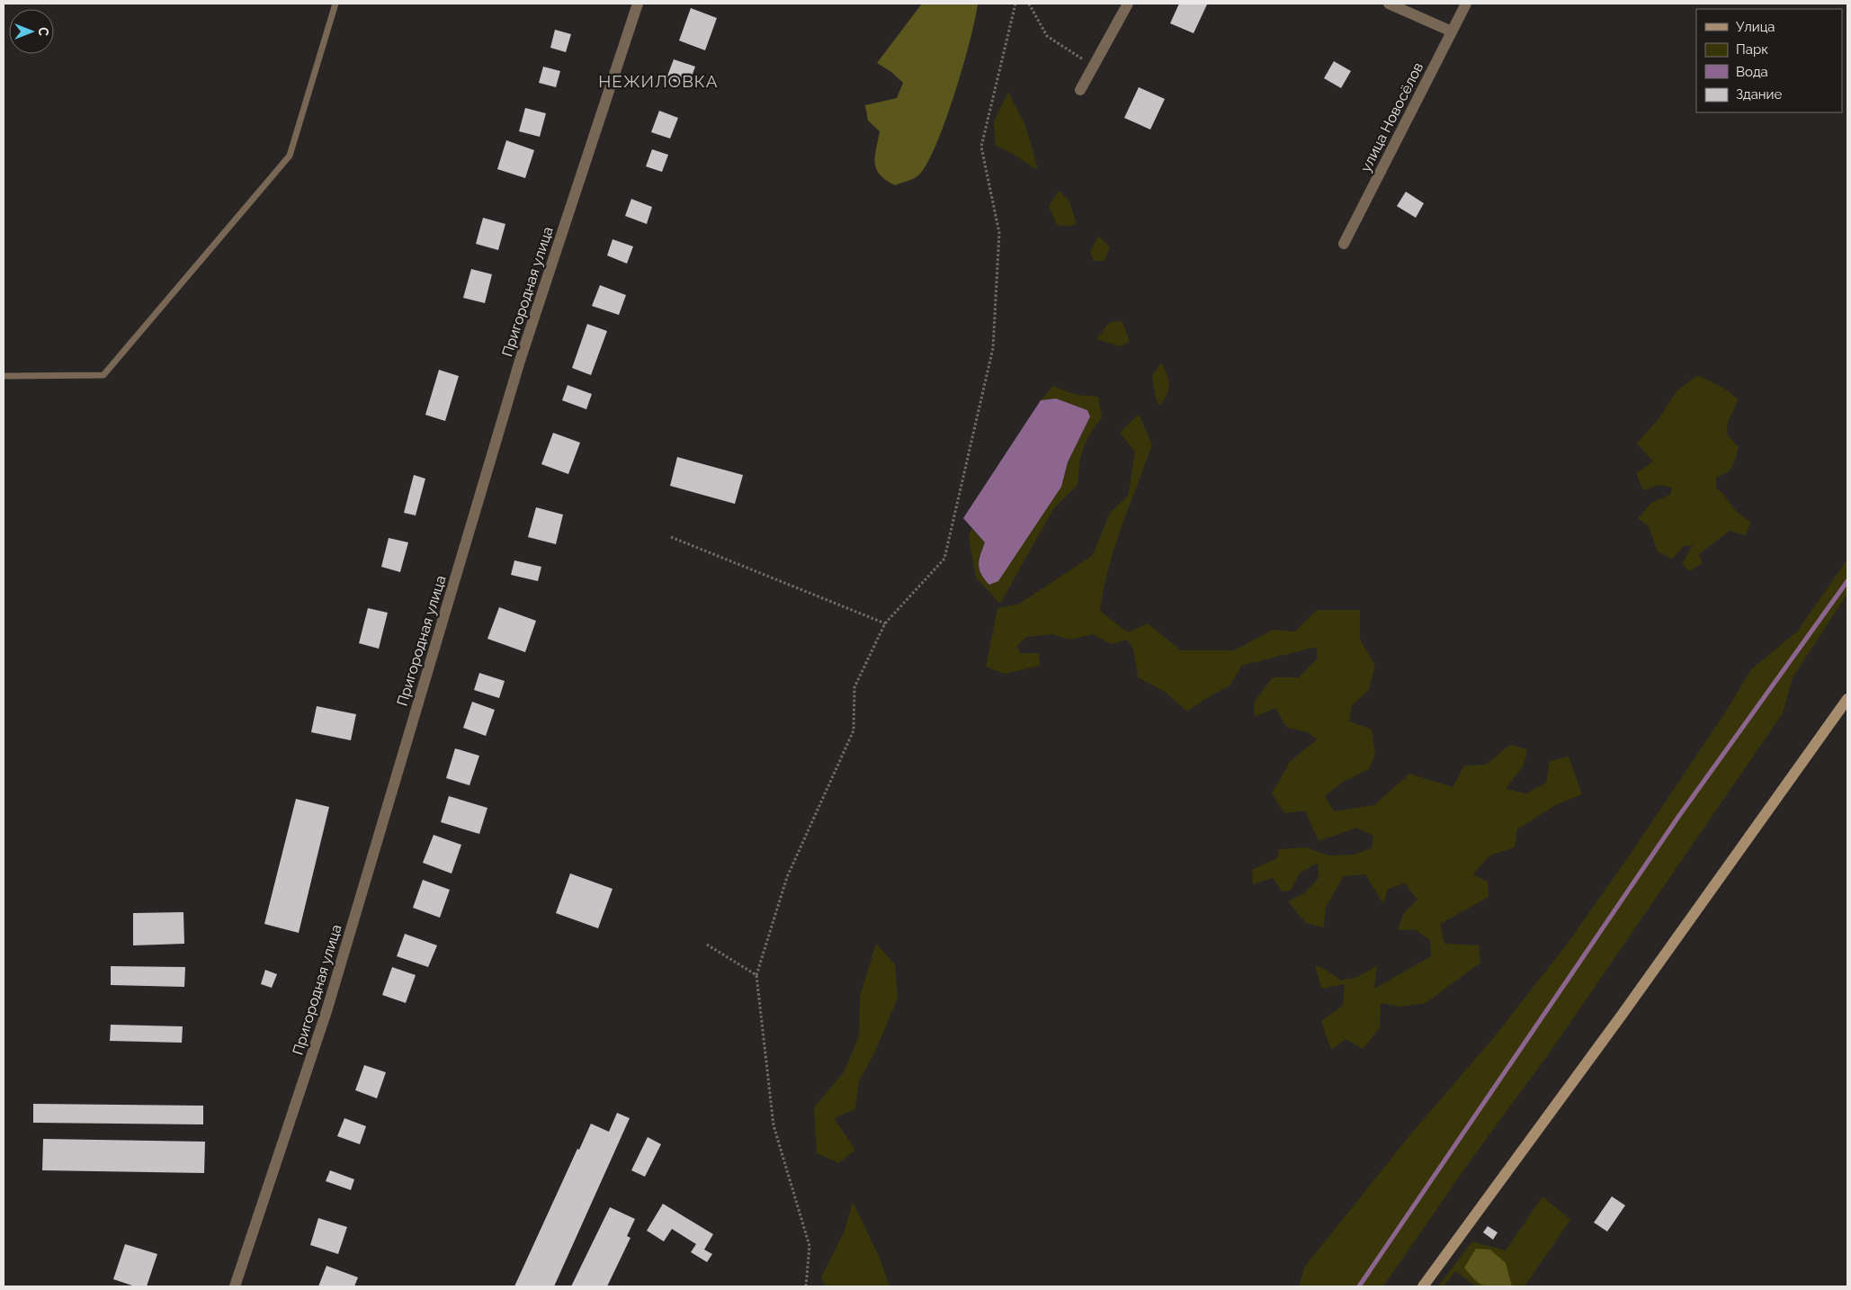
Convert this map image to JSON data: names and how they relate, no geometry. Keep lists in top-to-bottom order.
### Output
{
  "streets": {
    "street": ["улица Новосёлов", "Пригородная улица"]
  },
  "districts": ["НЕЖИЛОВКА"],
  "legend": [
    "Улица",
    "Парк",
    "Вода",
    "Здание"
  ],
  "north": "right"
}
